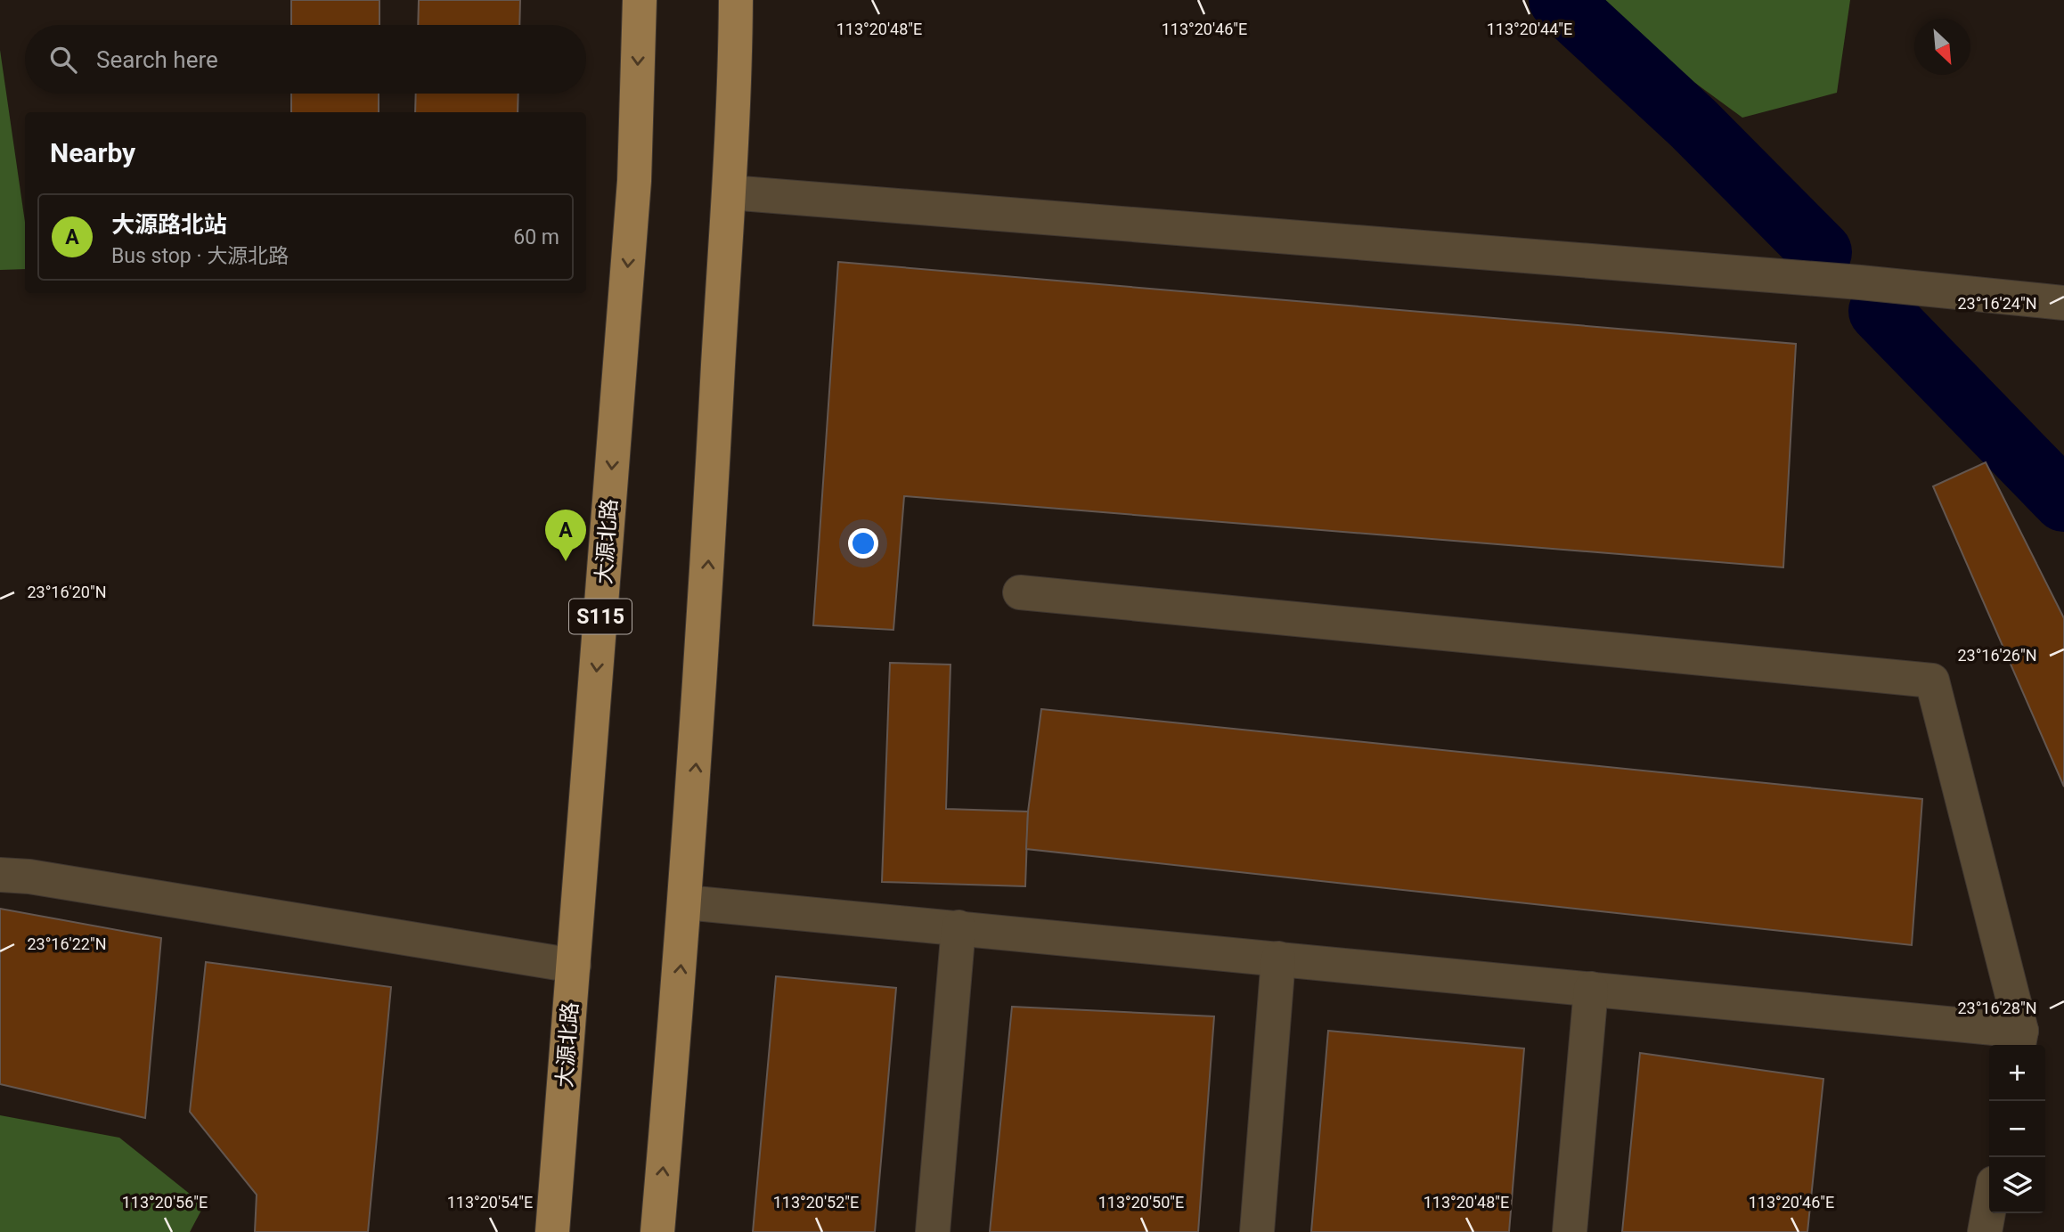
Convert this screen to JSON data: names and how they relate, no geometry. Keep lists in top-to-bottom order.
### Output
{
  "streets": {
    "main road": ["大源北路", "S115"]
  },
  "north": "bottom right",
  "page": {
    "search": "Search here",
    "heading": "Nearby",
    "list": [
      {
        "mark": "A",
        "name": "大源路北站",
        "note": "Bus stop · 大源北路",
        "value": "60 m"
      }
    ],
    "pins": "A",
    "map_buttons": ["+", "−"]
  },
  "coordinates": [
    "113°20'48\"E",
    "113°20'46\"E",
    "113°20'44\"E",
    "23°16'24\"N",
    "23°16'20\"N",
    "23°16'26\"N",
    "23°16'22\"N",
    "23°16'28\"N",
    "113°20'56\"E",
    "113°20'54\"E",
    "113°20'52\"E",
    "113°20'50\"E"
  ]
}
